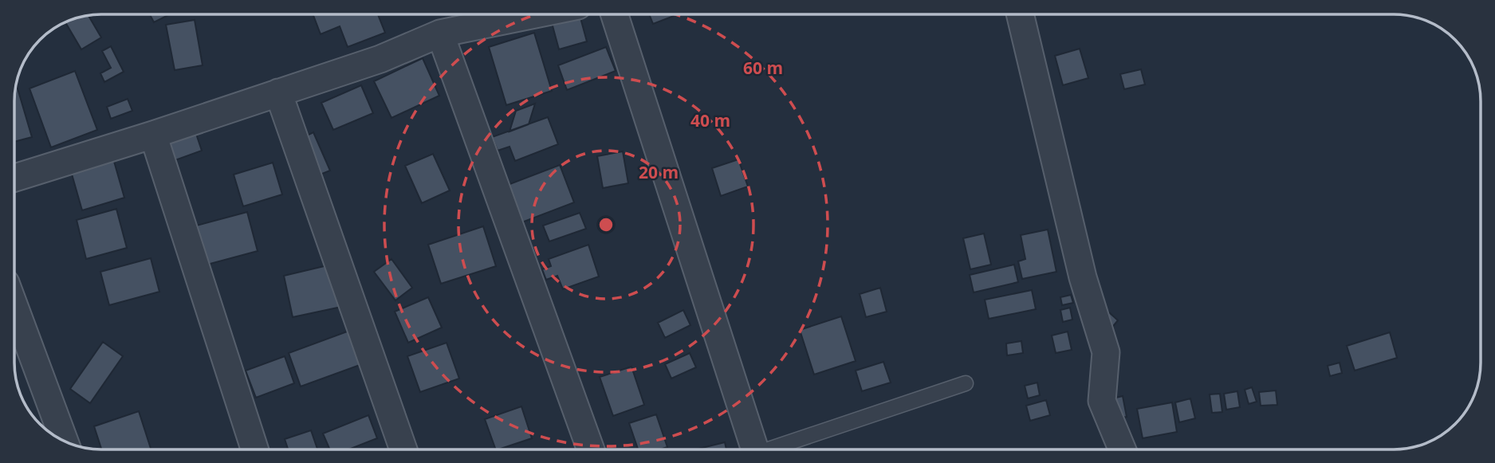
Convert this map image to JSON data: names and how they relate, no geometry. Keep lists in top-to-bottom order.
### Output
{
  "rings": ["60 m", "40 m", "20 m"]
}
